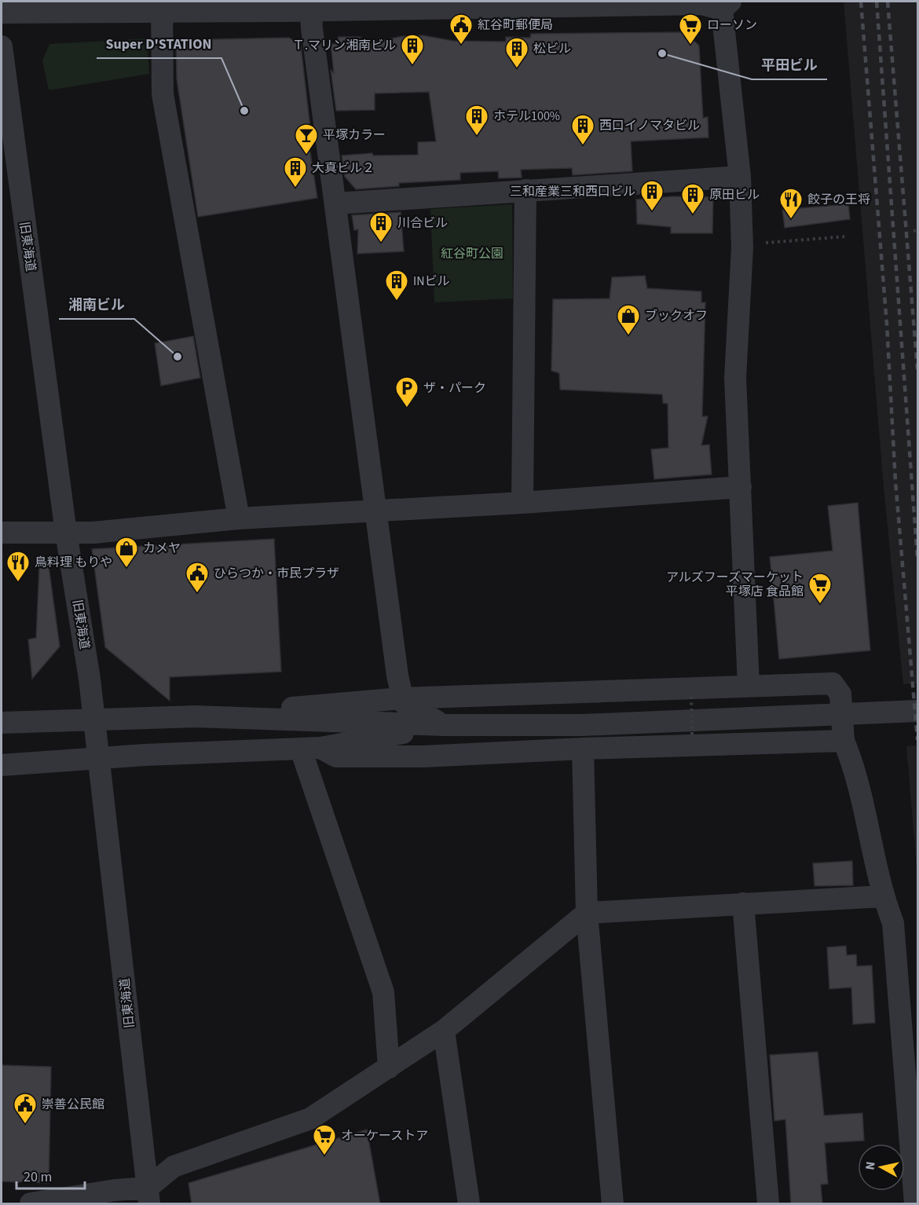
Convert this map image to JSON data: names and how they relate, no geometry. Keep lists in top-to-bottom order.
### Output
{
  "streets": {
    "street": ["旧東海道"]
  },
  "parks": ["紅谷町公園"],
  "places": {
    "public building": ["紅谷町郵便局", "ひらつか・市民プラザ", "崇善公民館"],
    "supermarket": ["ローソン", "アルズフーズマーケット 平塚店 食品館", "オーケーストア"],
    "other": ["平田ビル", "Super D'STATION", "湘南ビル"],
    "building": [
      "Ｔ.マリン湘南ビル",
      "松ビル",
      "ホテル100%",
      "西口イノマタビル",
      "大真ビル２",
      "三和産業三和西口ビル",
      "原田ビル",
      "川合ビル",
      "INビル"
    ],
    "bar": ["平塚カラー"],
    "restaurant": ["餃子の王将", "鳥料理 もりや"],
    "shop": ["ブックオフ", "カメヤ"],
    "parking": ["ザ・パーク"]
  },
  "scale_bar": "20 m",
  "north": "left"
}
